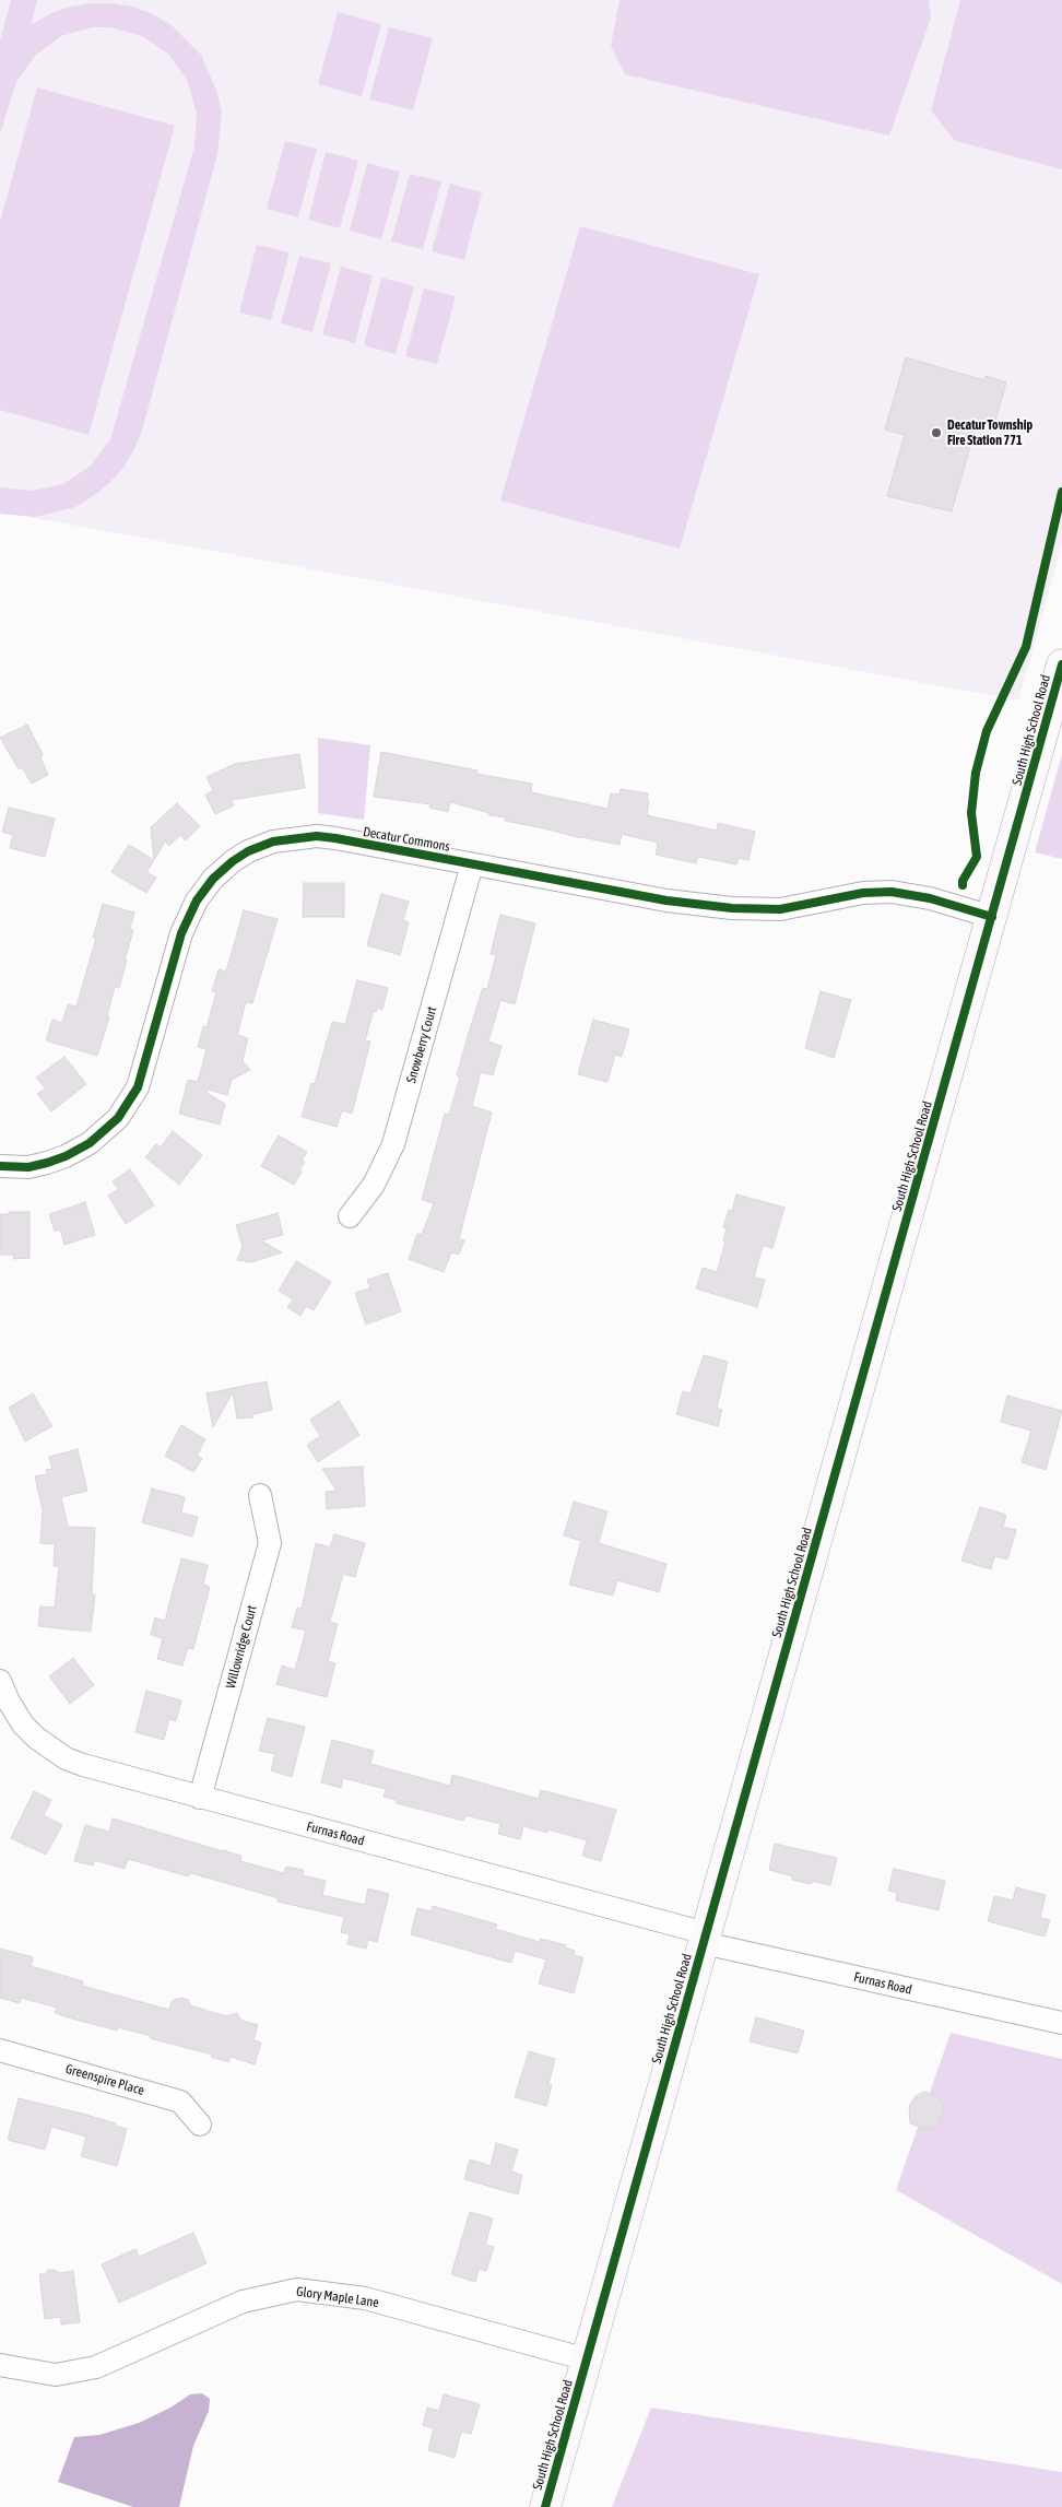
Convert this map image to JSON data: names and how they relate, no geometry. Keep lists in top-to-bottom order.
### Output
{
  "streets": {
    "main road": ["South High School Road"],
    "street": [
      "Decatur Commons",
      "Snowberry Court",
      "Willowridge Court",
      "Furnas Road",
      "Greenspire Place",
      "Glory Maple Lane"
    ]
  },
  "crossings": [
    ["South High School Road", "Decatur Commons"],
    ["South High School Road", "Furnas Road"],
    ["South High School Road", "Glory Maple Lane"],
    ["Decatur Commons", "Snowberry Court"],
    ["Willowridge Court", "Furnas Road"]
  ],
  "places": ["Decatur Township Fire Station 771"]
}
